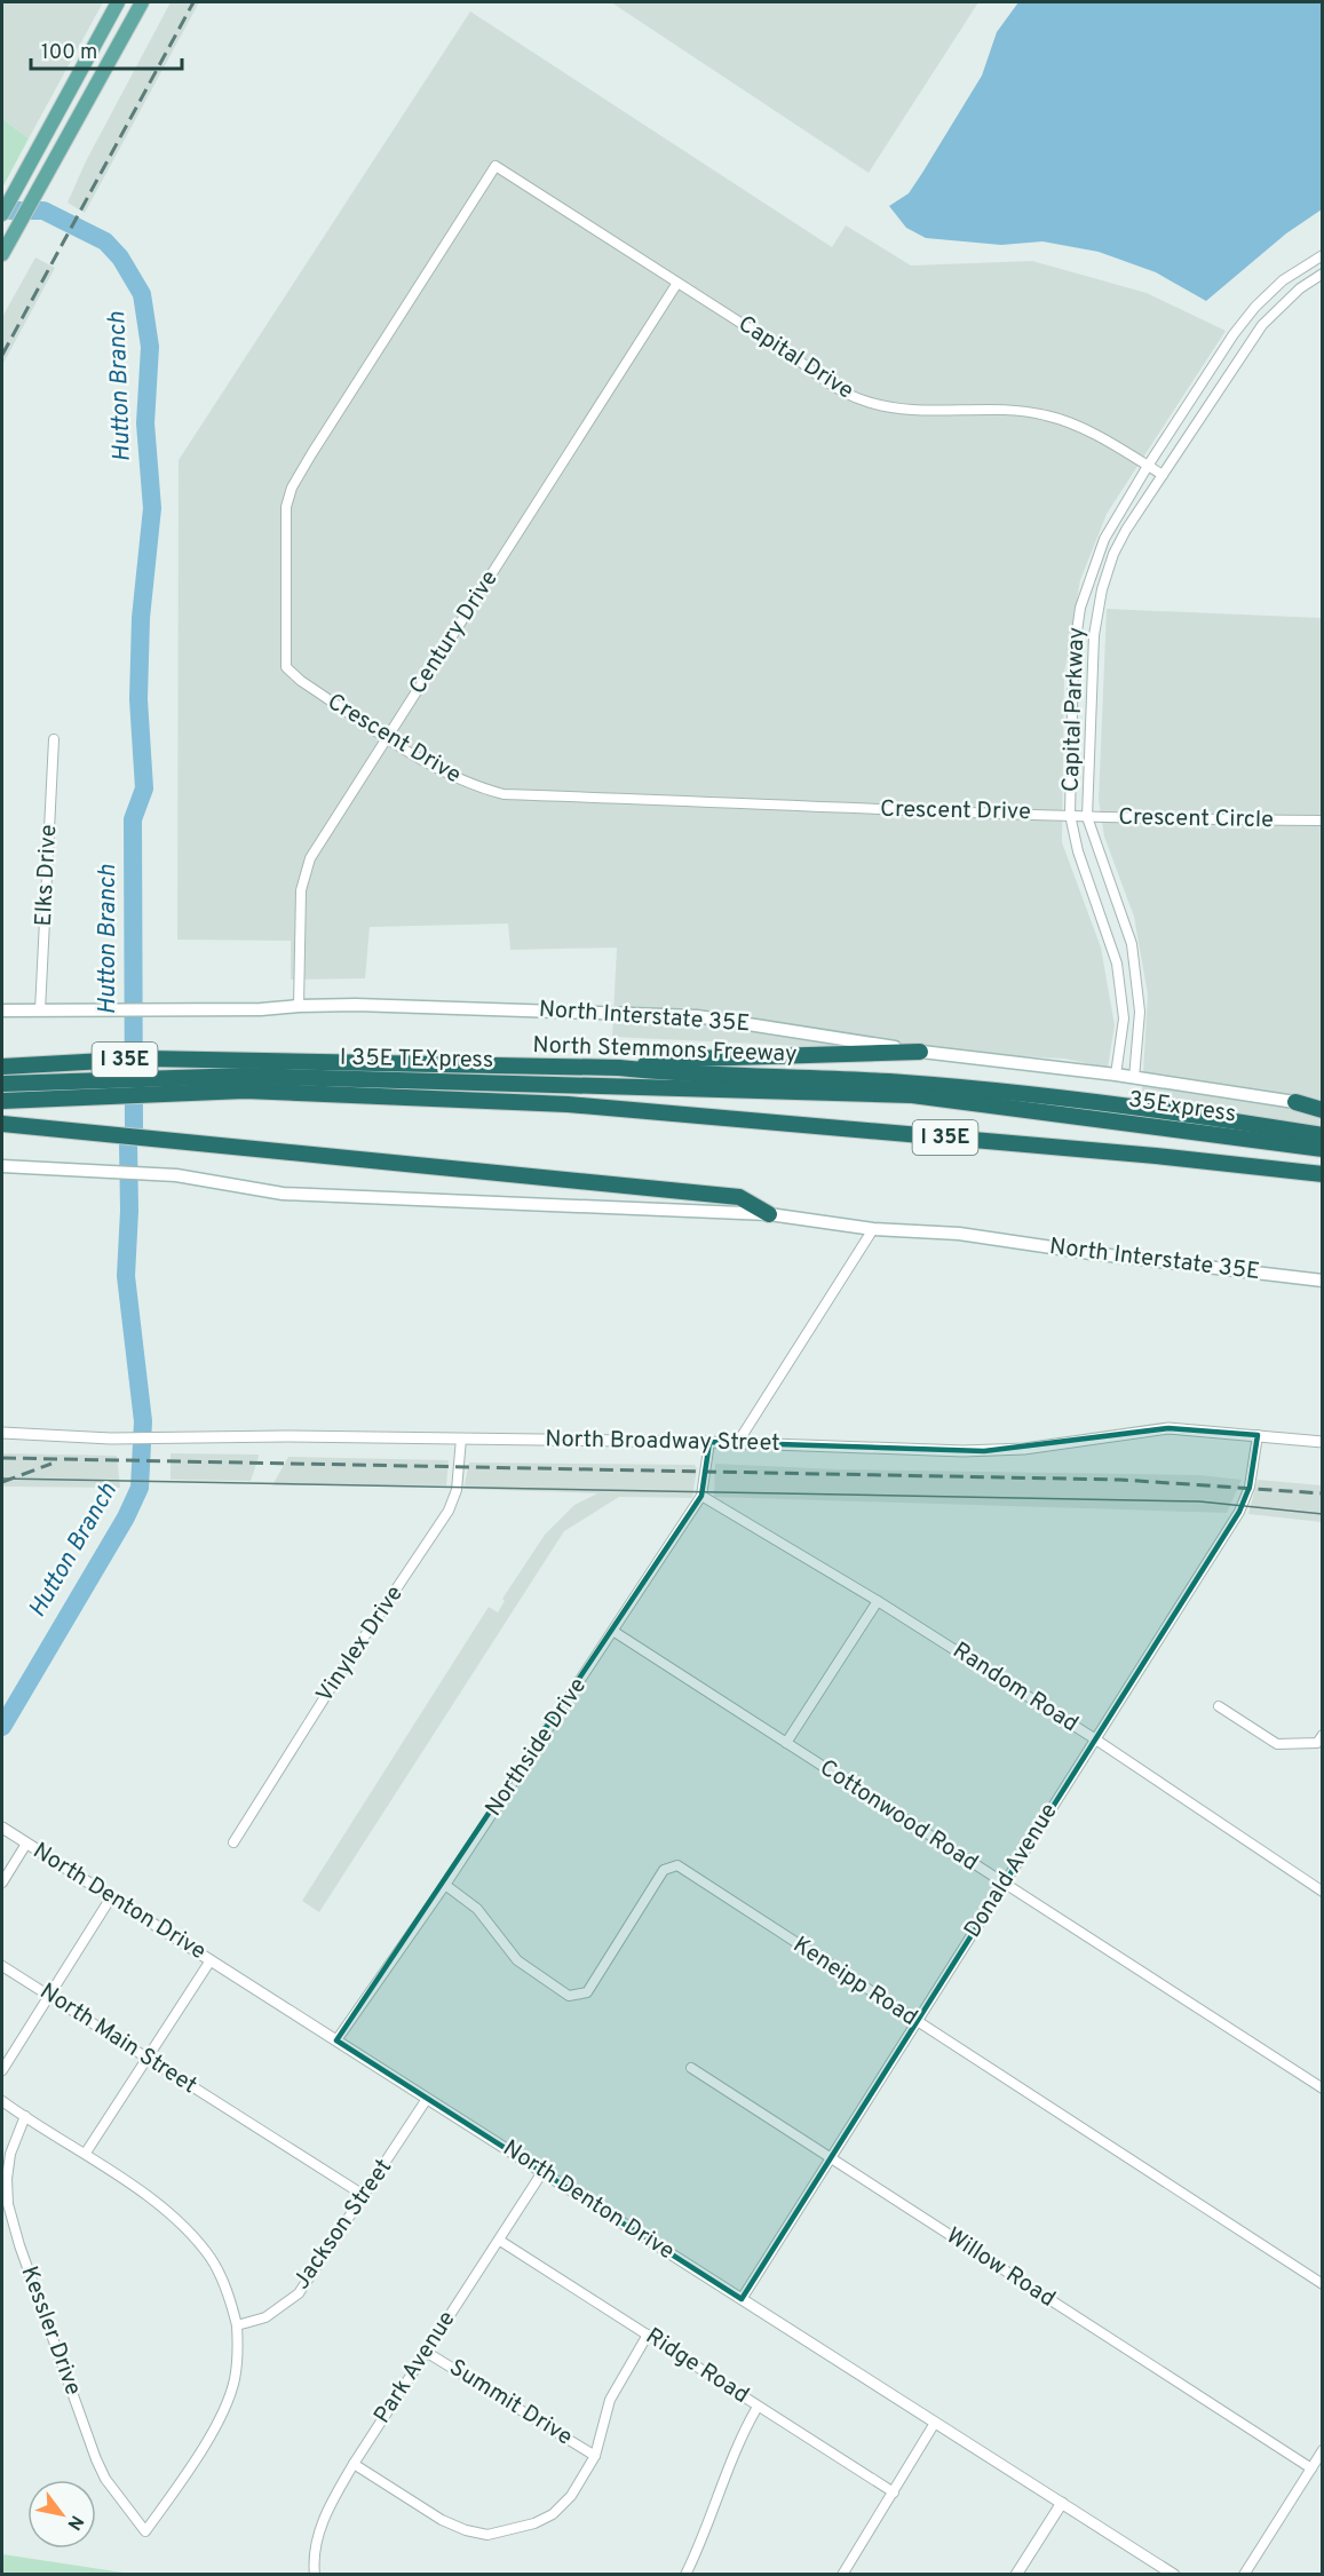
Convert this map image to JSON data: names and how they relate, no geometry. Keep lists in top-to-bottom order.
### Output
{
  "streets": {
    "highway": [
      "North Stemmons Freeway",
      "I 35E",
      "I 35E TEXpress",
      "35Express"
    ],
    "main road": ["North Interstate 35E"],
    "street": [
      "Capital Drive",
      "Century Drive",
      "Capital Parkway",
      "Crescent Drive",
      "Crescent Circle",
      "Elks Drive",
      "North Broadway Street",
      "Vinylex Drive",
      "Random Road",
      "Northside Drive",
      "Cottonwood Road",
      "Donald Avenue",
      "North Denton Drive",
      "Keneipp Road",
      "North Main Street",
      "Jackson Street",
      "Willow Road",
      "Kessler Drive",
      "Ridge Road",
      "Park Avenue",
      "Summit Drive"
    ]
  },
  "crossings": [
    ["Capital Drive", "Century Drive"],
    ["Capital Drive", "Capital Parkway"],
    ["Capital Drive", "Crescent Drive"],
    ["Century Drive", "Crescent Drive"],
    ["Century Drive", "North Interstate 35E"],
    ["Capital Parkway", "Crescent Drive"],
    ["Capital Parkway", "Crescent Circle"],
    ["Capital Parkway", "North Interstate 35E"],
    ["Crescent Drive", "Crescent Circle"],
    ["Elks Drive", "North Interstate 35E"],
    ["North Stemmons Freeway", "I 35E TEXpress"],
    ["I 35E TEXpress", "35Express"],
    ["North Broadway Street", "Vinylex Drive"],
    ["North Broadway Street", "Northside Drive"],
    ["North Broadway Street", "Donald Avenue"],
    ["Random Road", "Northside Drive"],
    ["Random Road", "Donald Avenue"],
    ["Northside Drive", "Cottonwood Road"],
    ["Northside Drive", "North Denton Drive"],
    ["Northside Drive", "Keneipp Road"],
    ["Cottonwood Road", "Donald Avenue"],
    ["Donald Avenue", "North Denton Drive"],
    ["Donald Avenue", "Keneipp Road"],
    ["Donald Avenue", "Willow Road"],
    ["North Denton Drive", "Jackson Street"],
    ["North Denton Drive", "Park Avenue"],
    ["North Main Street", "Jackson Street"],
    ["Jackson Street", "Kessler Drive"],
    ["Ridge Road", "Park Avenue"],
    ["Park Avenue", "Summit Drive"]
  ],
  "water": ["Hutton Branch"],
  "scale_bar": "100 m",
  "north": "bottom right"
}
